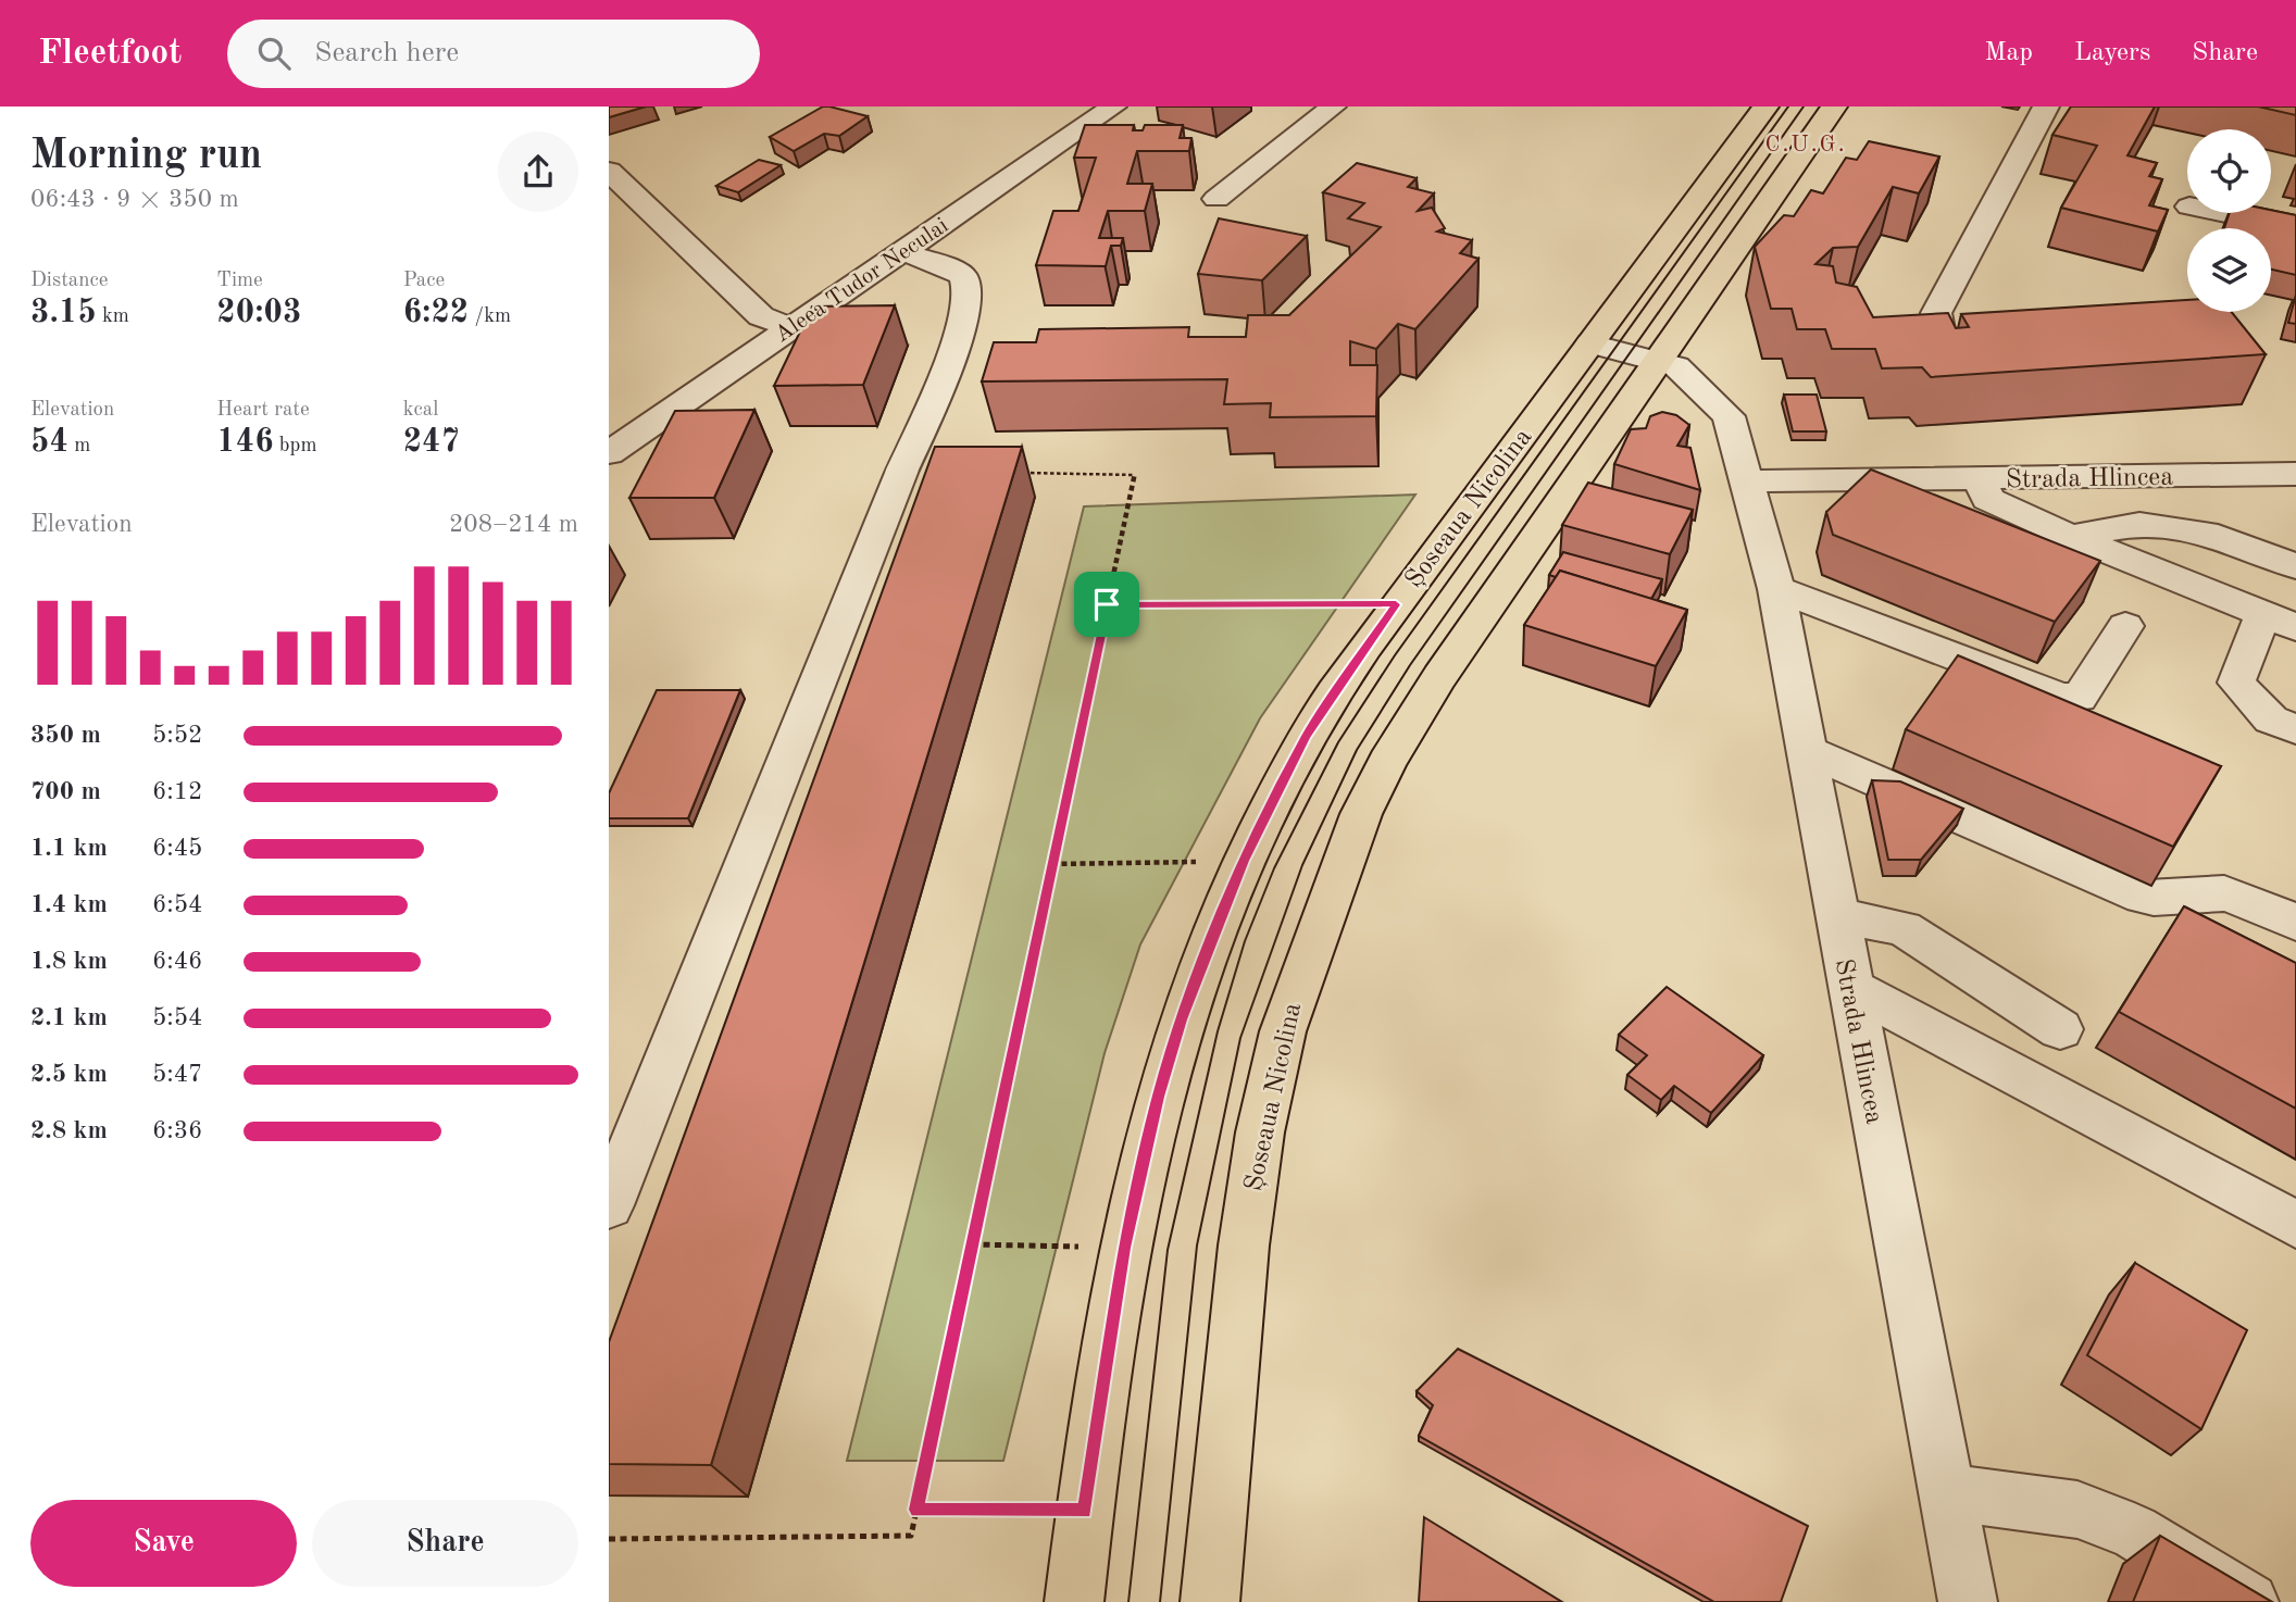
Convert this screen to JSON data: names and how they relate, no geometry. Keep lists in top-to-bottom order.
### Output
{
  "streets": {
    "main road": ["Șoseaua Nicolina"],
    "street": ["Aleea Tudor Neculai", "Strada Hlincea"]
  },
  "crossings": [
    ["Strada Hlincea", "Șoseaua Nicolina"]
  ],
  "districts": ["C.U.G."],
  "page": {
    "header": "Fleetfoot",
    "search": "Search here",
    "nav": ["Map", "Layers", "Share"],
    "heading": ["Morning run", "06:43 · 9 × 350 m"],
    "stats": [
      ["Distance", "3.15 km"],
      ["Time", "20:03"],
      ["Pace", "6:22 /km"],
      ["Elevation", "54 m"],
      ["Heart rate", "146 bpm"],
      ["kcal", "247"]
    ],
    "chart": ["Elevation", "208–214 m"],
    "list": [
      {
        "name": "350 m",
        "note": "5:52"
      },
      {
        "name": "700 m",
        "note": "6:12"
      },
      {
        "name": "1.1 km",
        "note": "6:45"
      },
      {
        "name": "1.4 km",
        "note": "6:54"
      },
      {
        "name": "1.8 km",
        "note": "6:46"
      },
      {
        "name": "2.1 km",
        "note": "5:54"
      },
      {
        "name": "2.5 km",
        "note": "5:47"
      },
      {
        "name": "2.8 km",
        "note": "6:36"
      }
    ],
    "buttons": ["Save", "Share"]
  }
}
